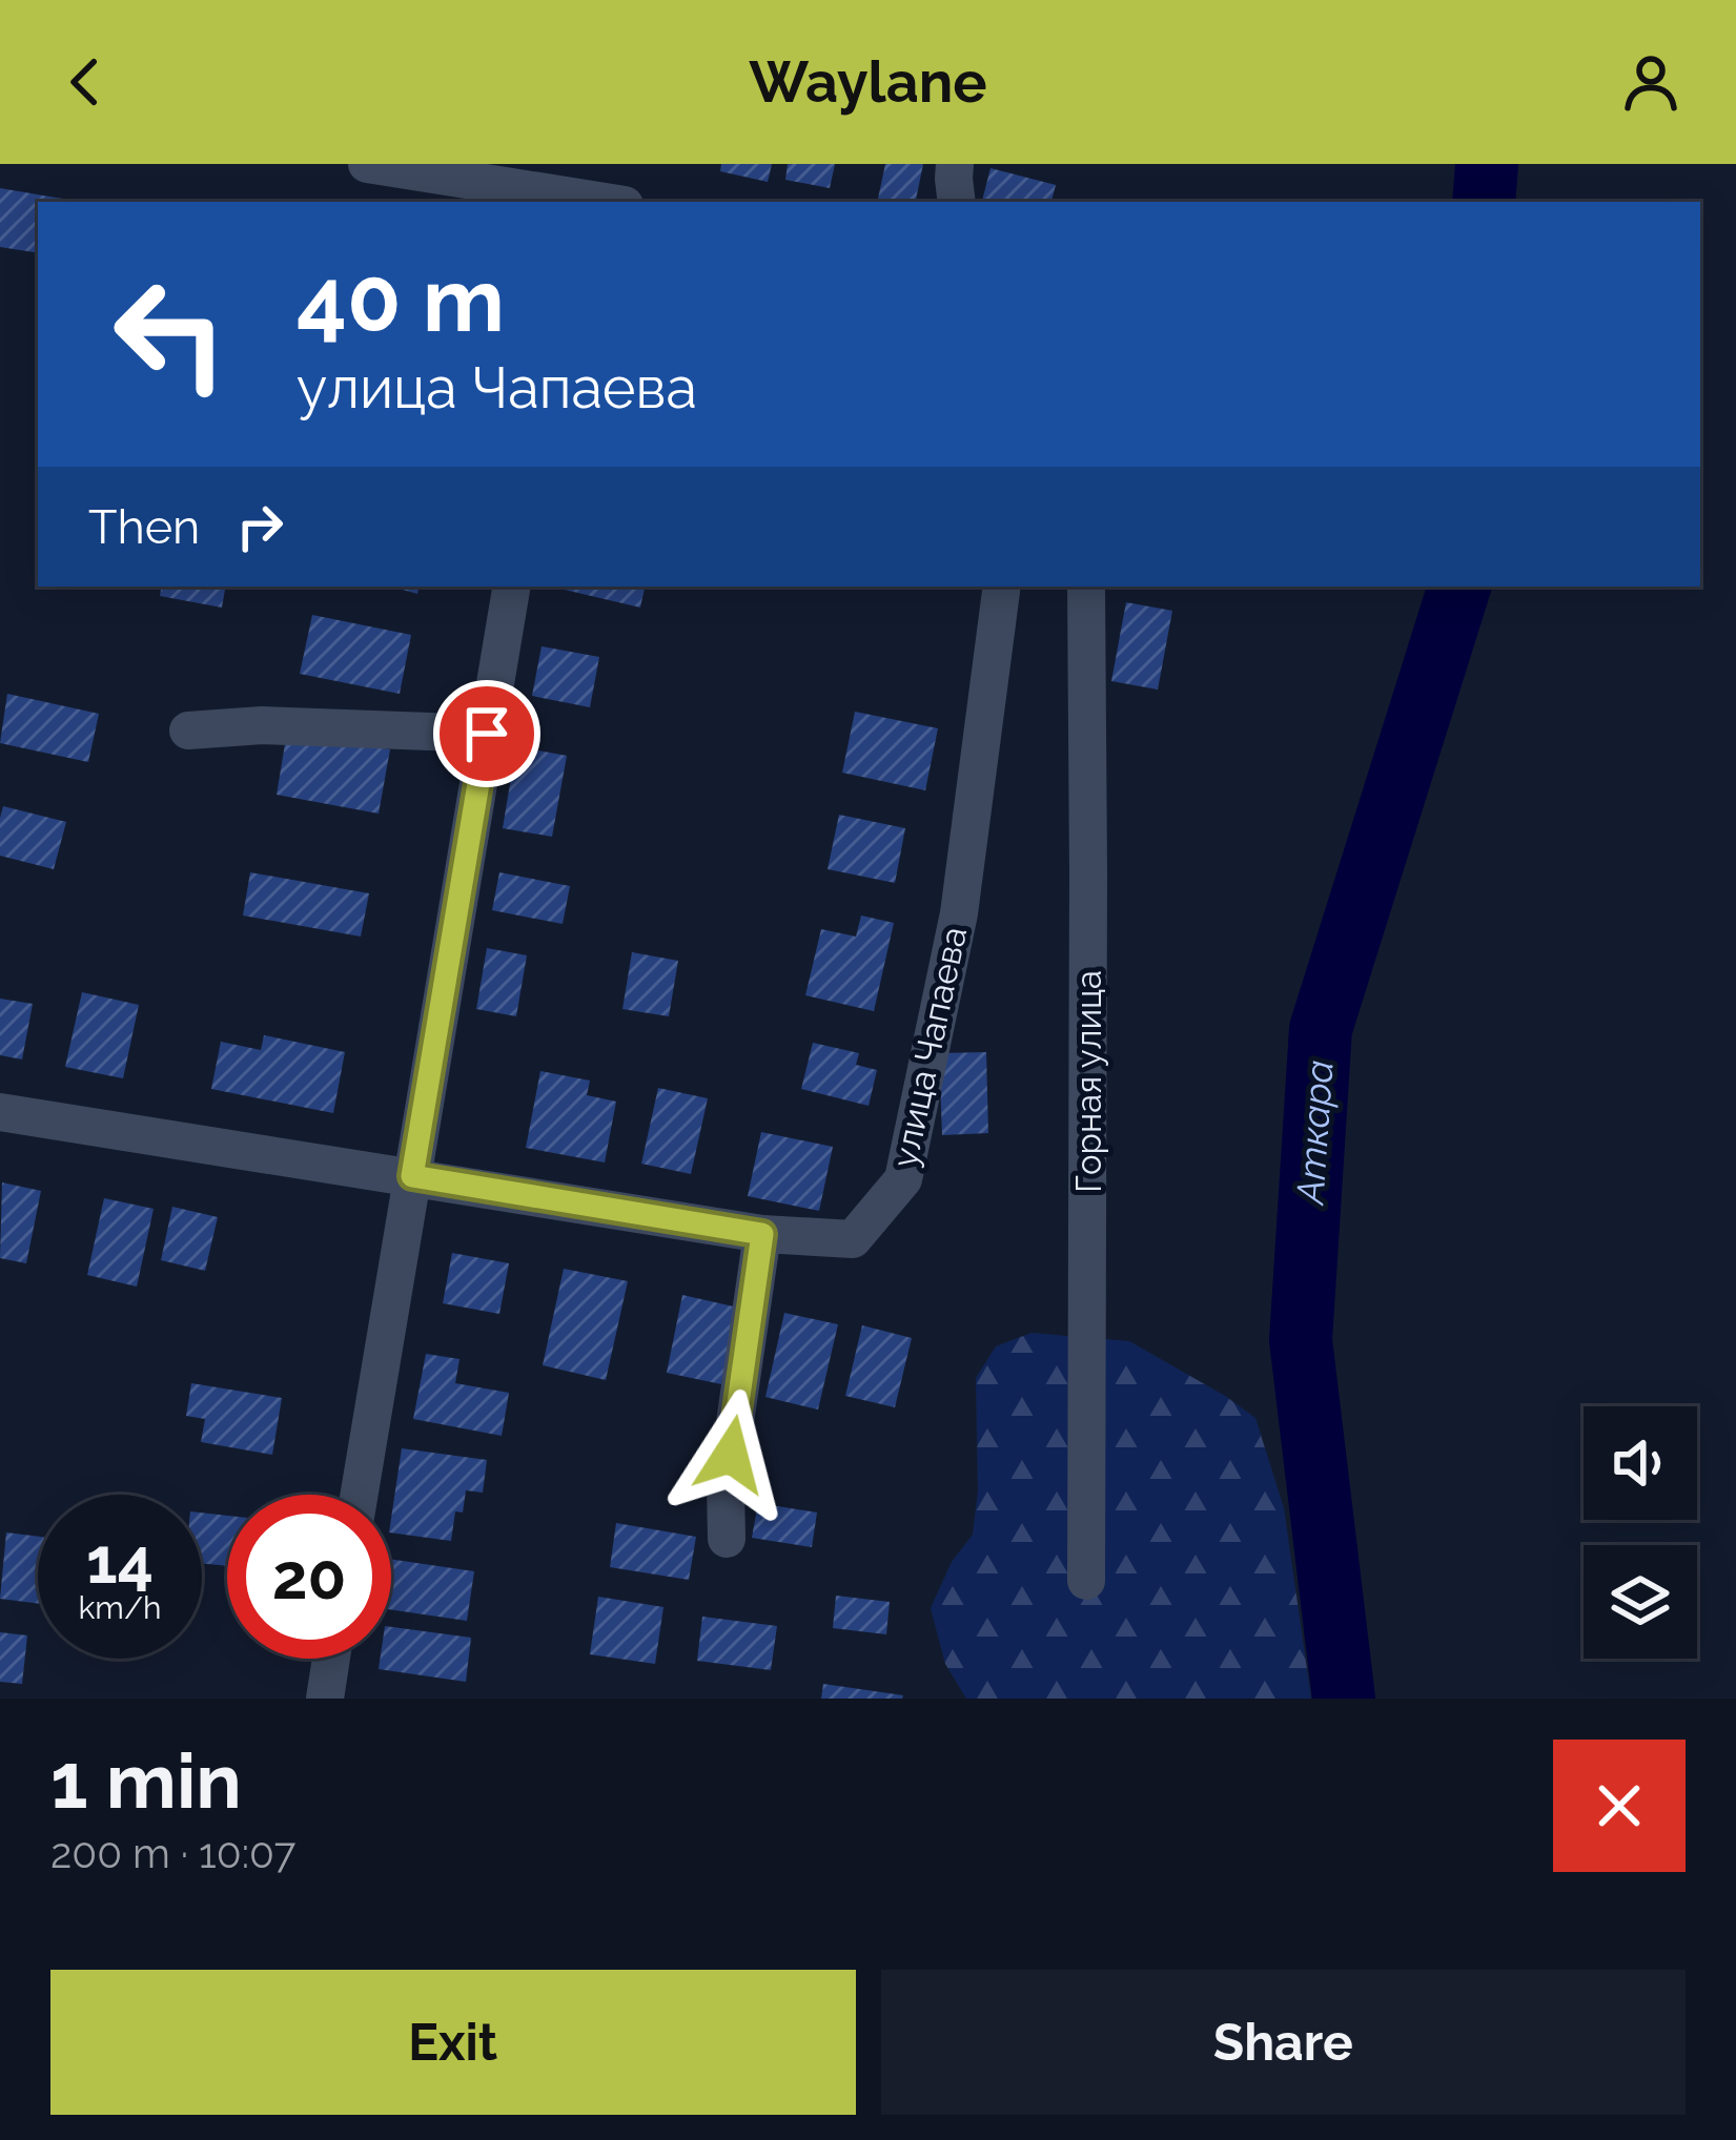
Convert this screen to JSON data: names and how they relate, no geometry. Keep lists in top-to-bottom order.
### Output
{
  "streets": {
    "street": ["улица Чапаева", "Горная улица"]
  },
  "water": ["Аткара"],
  "page": {
    "header": "Waylane",
    "turn": ["40 m", "улица Чапаева"],
    "then": "Then",
    "speed": "14 km/h",
    "limit": "20",
    "heading": ["1 min", "200 m · 10:07"],
    "buttons": ["Exit", "Share"]
  }
}
